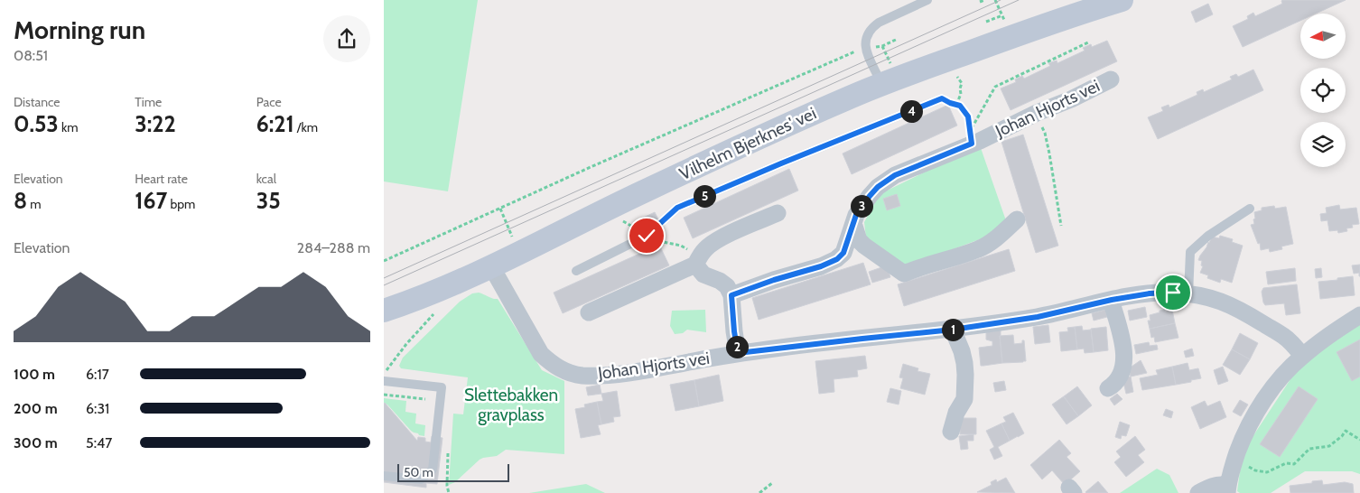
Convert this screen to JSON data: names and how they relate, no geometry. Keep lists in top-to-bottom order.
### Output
{
  "streets": {
    "main road": ["Vilhelm Bjerknes' vei"],
    "street": ["Johan Hjorts vei"]
  },
  "crossings": [
    ["Johan Hjorts vei", "Vilhelm Bjerknes' vei"]
  ],
  "parks": ["Slettebakken gravplass"],
  "scale_bar": "50 m",
  "north": "left",
  "page": {
    "heading": ["Morning run", "08:51"],
    "stats": [
      ["Distance", "0.53 km"],
      ["Time", "3:22"],
      ["Pace", "6:21 /km"],
      ["Elevation", "8 m"],
      ["Heart rate", "167 bpm"],
      ["kcal", "35"]
    ],
    "pins": [
      "4",
      "5",
      "3",
      "1",
      "2"
    ],
    "chart": ["Elevation", "284–288 m"],
    "list": [
      {
        "name": "100 m",
        "note": "6:17"
      },
      {
        "name": "200 m",
        "note": "6:31"
      },
      {
        "name": "300 m",
        "note": "5:47"
      }
    ],
    "scale": "50 m"
  }
}
